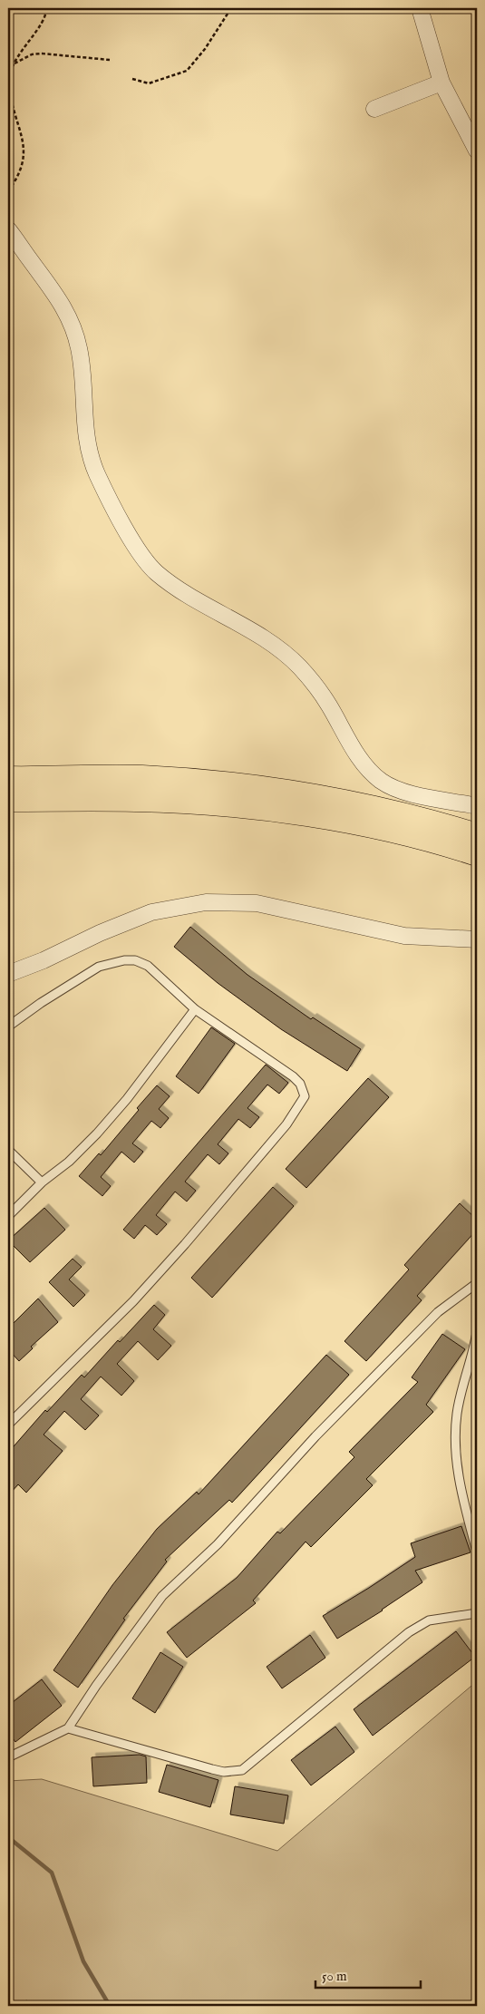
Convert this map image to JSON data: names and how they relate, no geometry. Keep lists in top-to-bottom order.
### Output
{
  "scale_bar": "50 m"
}
